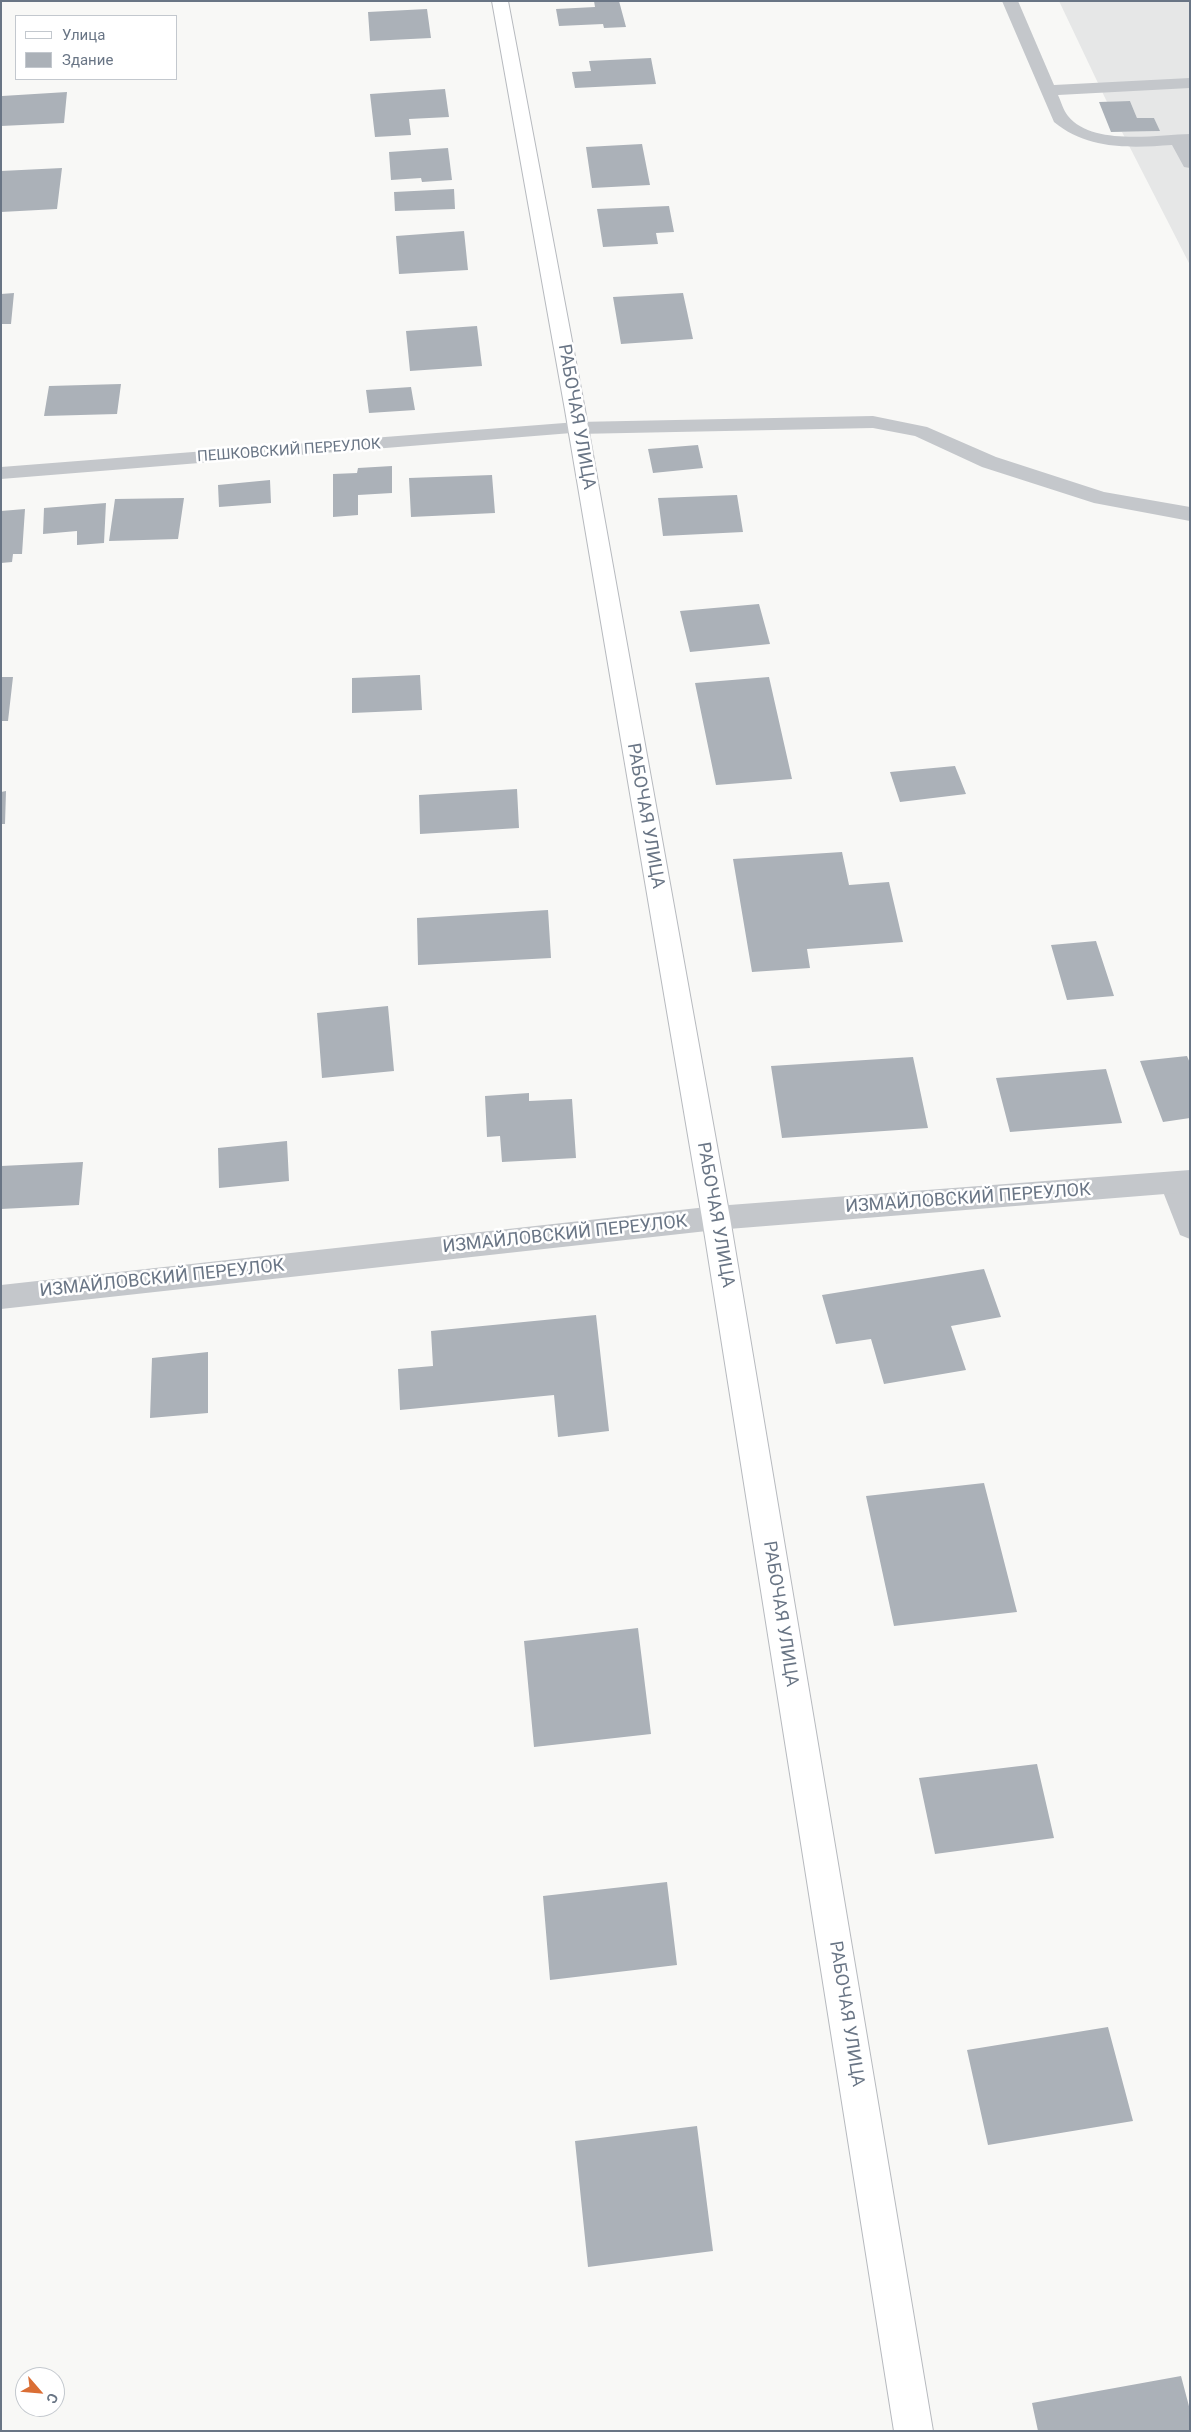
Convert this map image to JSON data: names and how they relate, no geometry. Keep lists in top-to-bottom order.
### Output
{
  "streets": {
    "main road": ["РАБОЧАЯ УЛИЦА"],
    "street": ["ПЕШКОВСКИЙ ПЕРЕУЛОК", "ИЗМАЙЛОВСКИЙ ПЕРЕУЛОК"]
  },
  "crossings": [
    ["РАБОЧАЯ УЛИЦА", "ПЕШКОВСКИЙ ПЕРЕУЛОК"],
    ["РАБОЧАЯ УЛИЦА", "ИЗМАЙЛОВСКИЙ ПЕРЕУЛОК"]
  ],
  "legend": ["Улица", "Здание"],
  "north": "bottom right"
}
